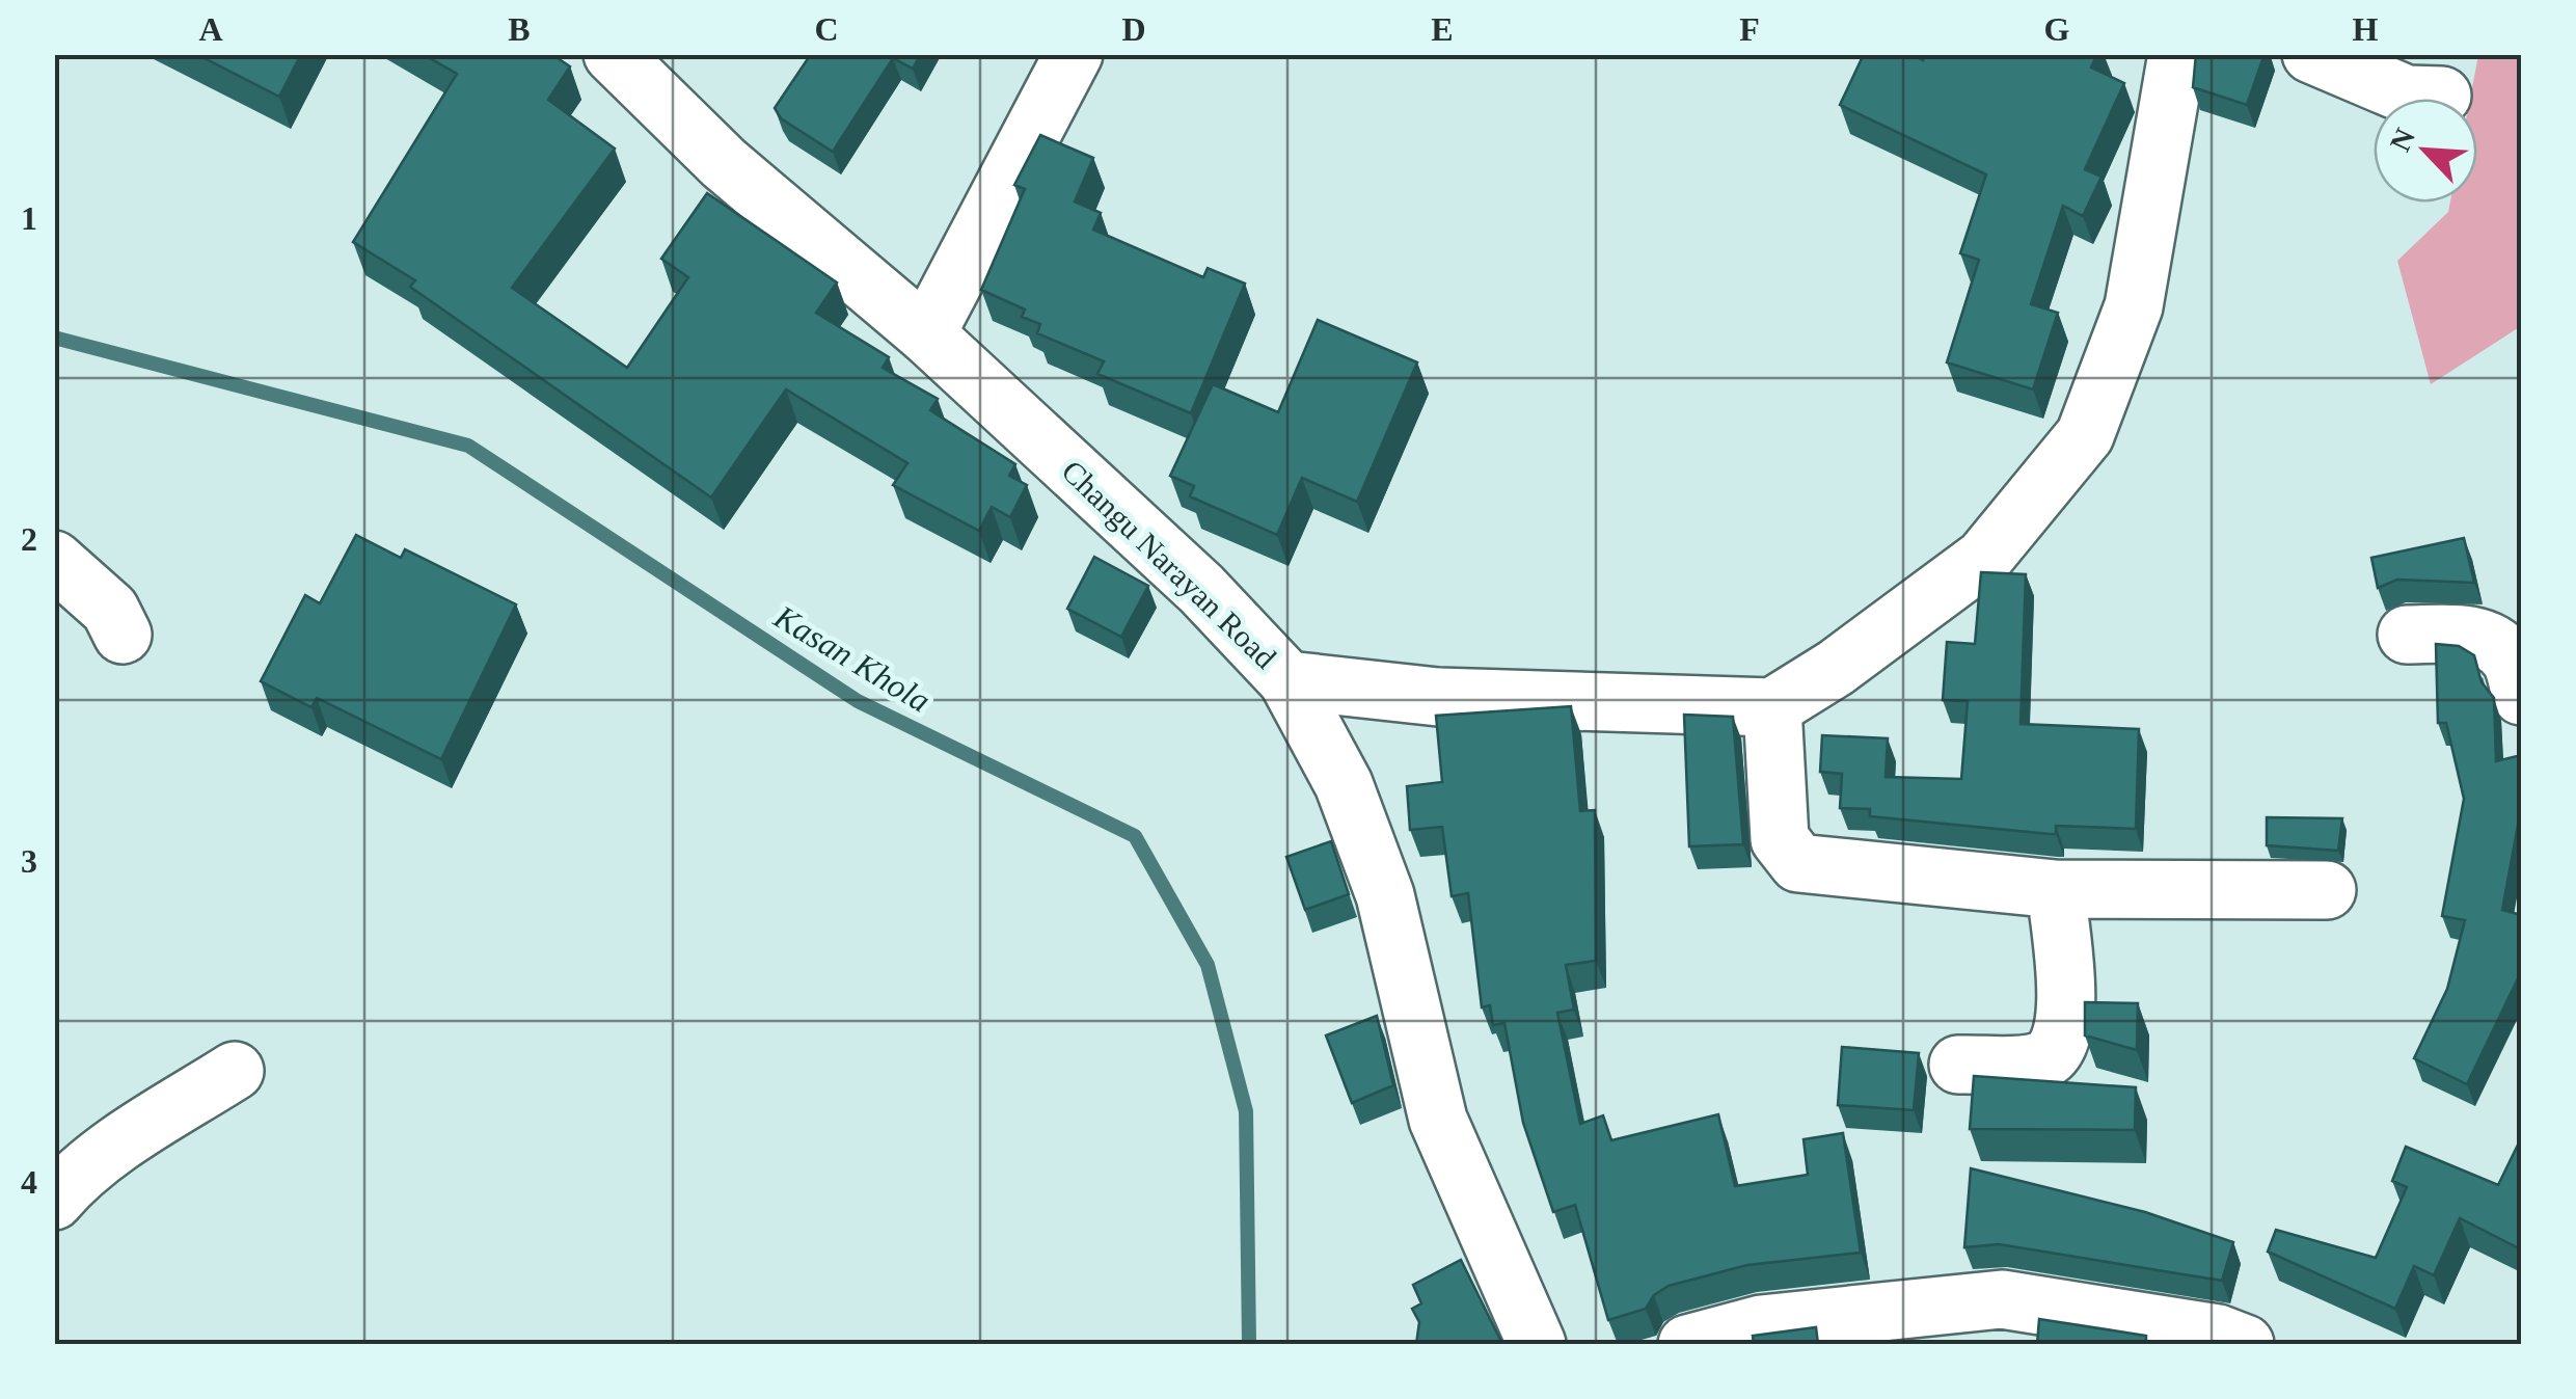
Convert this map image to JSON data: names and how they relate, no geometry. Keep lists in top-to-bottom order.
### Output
{
  "streets": {
    "street": ["Changu Narayan Road"]
  },
  "water": ["Kasan Khola"],
  "north": "top left",
  "grid": {
    "columns": [
      "A",
      "B",
      "C",
      "D",
      "E",
      "F",
      "G",
      "H"
    ],
    "rows": [
      "1",
      "2",
      "3",
      "4"
    ]
  }
}
